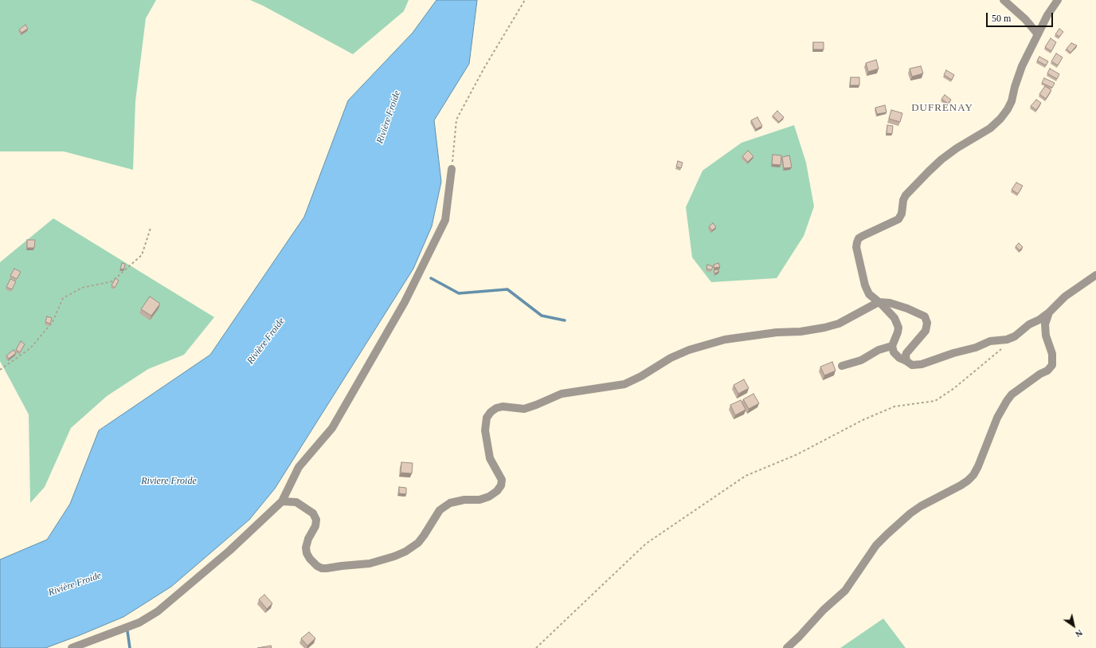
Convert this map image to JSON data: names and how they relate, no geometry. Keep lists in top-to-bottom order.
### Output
{
  "districts": ["DUFRENAY"],
  "water": ["Rivière Froide", "Riviere Froide"],
  "scale_bar": "50 m",
  "north": "bottom right"
}
